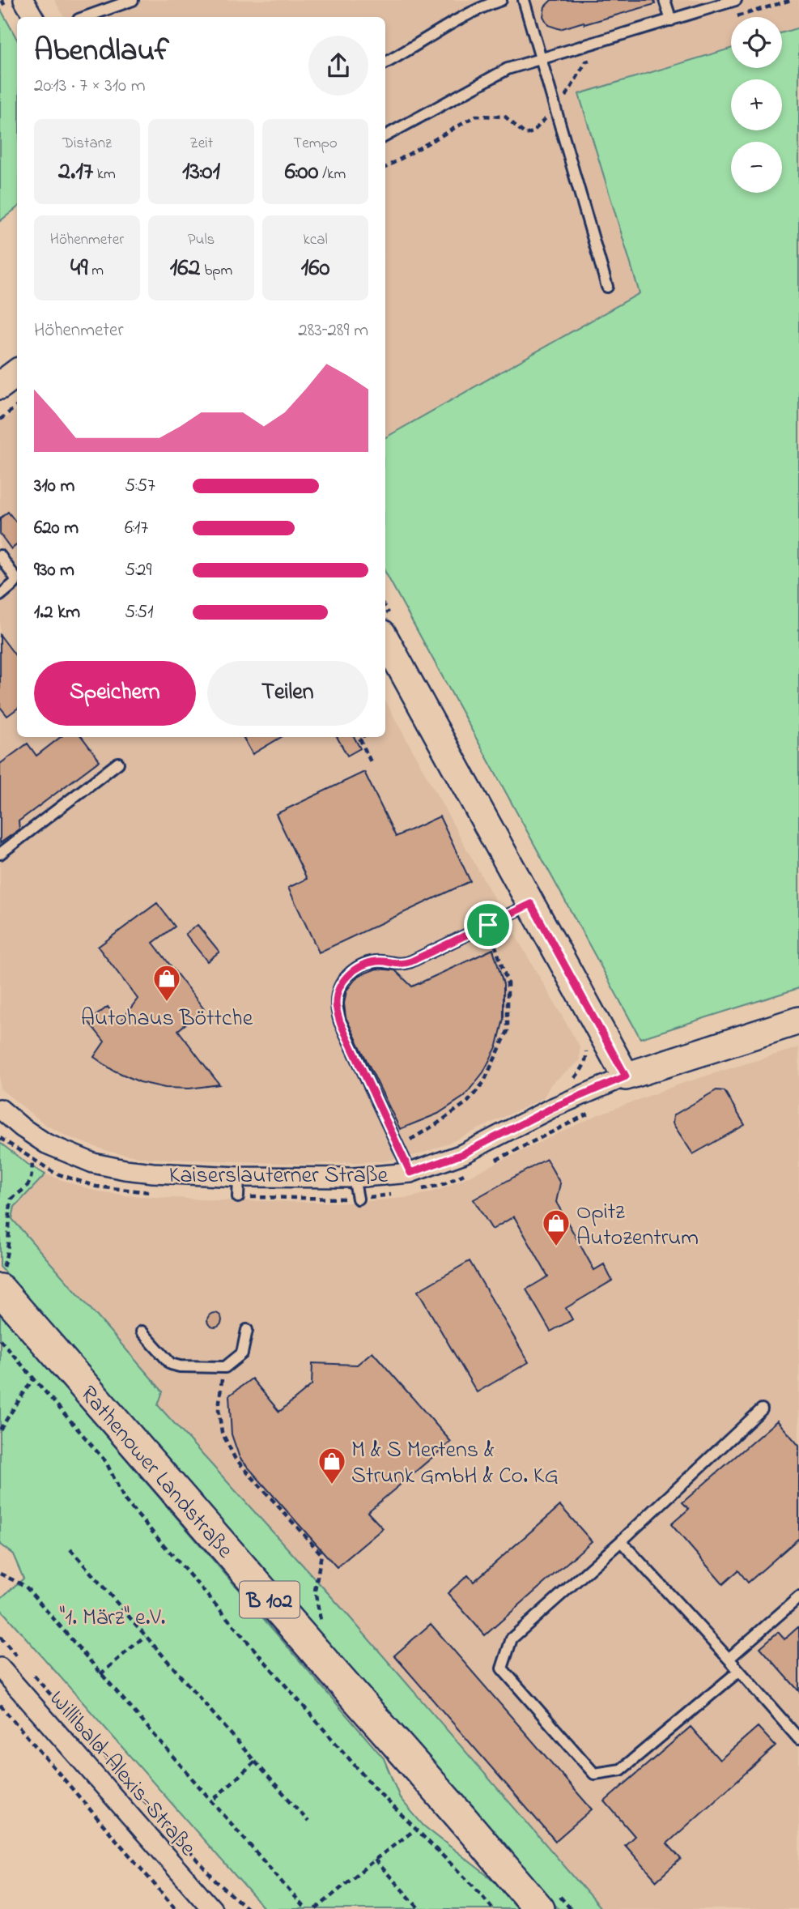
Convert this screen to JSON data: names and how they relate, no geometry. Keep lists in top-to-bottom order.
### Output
{
  "streets": {
    "main road": ["Rathenower Landstraße", "B 102"],
    "street": ["Kaiserslauterner Straße", "Willibald-Alexis-Straße"]
  },
  "parks": ["\"1. März\" e.V."],
  "places": {
    "shop": ["Autohaus Böttche", "Opitz Autozentrum", "M & S Mertens & Strunk GmbH & Co. KG"]
  },
  "page": {
    "map_buttons": ["+", "−"],
    "heading": ["Abendlauf", "20:13 · 7 × 310 m"],
    "stats": [
      ["Distanz", "2.17 km"],
      ["Zeit", "13:01"],
      ["Tempo", "6:00 /km"],
      ["Höhenmeter", "49 m"],
      ["Puls", "162 bpm"],
      ["kcal", "160"]
    ],
    "chart": ["Höhenmeter", "283–289 m"],
    "list": [
      {
        "name": "310 m",
        "note": "5:57"
      },
      {
        "name": "620 m",
        "note": "6:17"
      },
      {
        "name": "930 m",
        "note": "5:29"
      },
      {
        "name": "1.2 km",
        "note": "5:51"
      }
    ],
    "buttons": ["Speichern", "Teilen"]
  }
}
